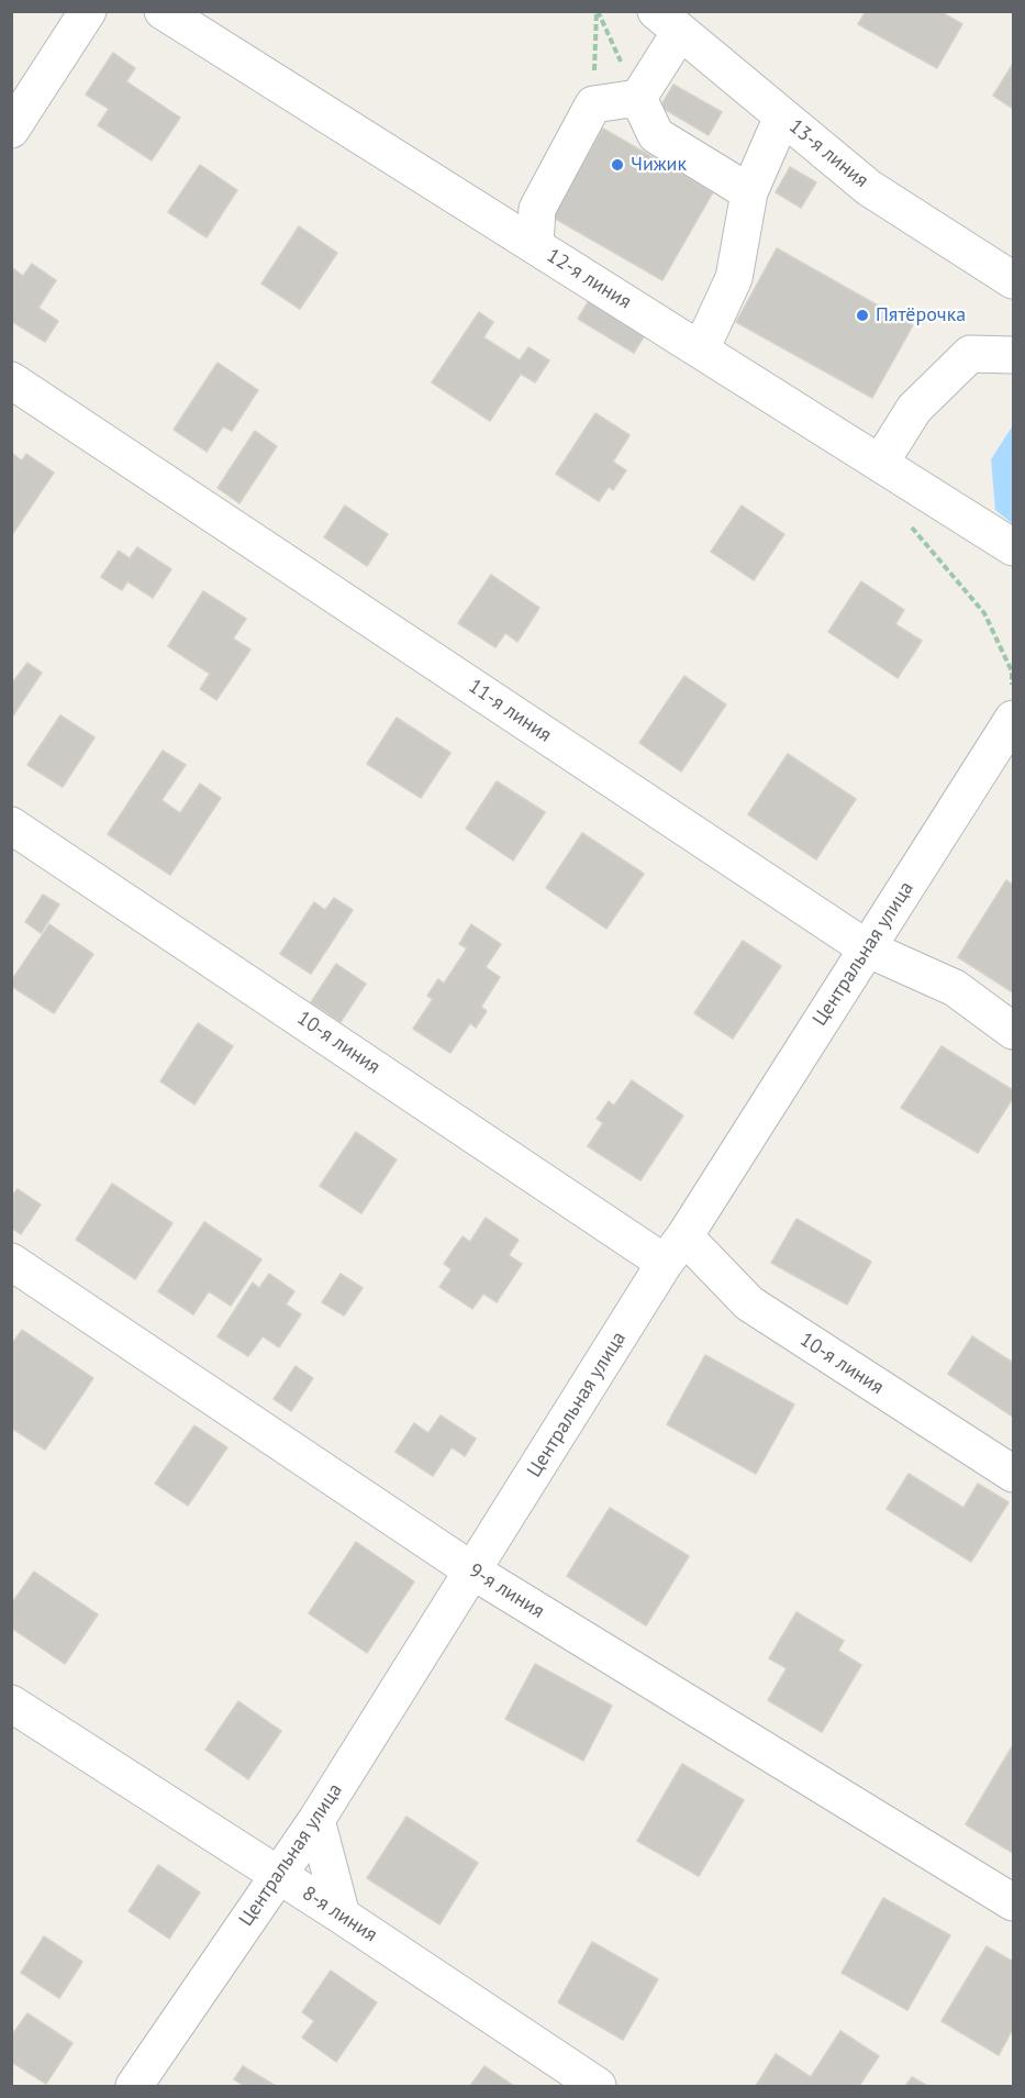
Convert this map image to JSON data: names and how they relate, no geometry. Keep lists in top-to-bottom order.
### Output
{
  "streets": {
    "street": [
      "13-я линия",
      "12-я линия",
      "11-я линия",
      "Центральная улица",
      "10-я линия",
      "9-я линия",
      "8-я линия"
    ]
  },
  "crossings": [
    ["11-я линия", "Центральная улица"],
    ["Центральная улица", "10-я линия"],
    ["Центральная улица", "9-я линия"],
    ["Центральная улица", "8-я линия"]
  ],
  "places": ["Чижик", "Пятёрочка"]
}
